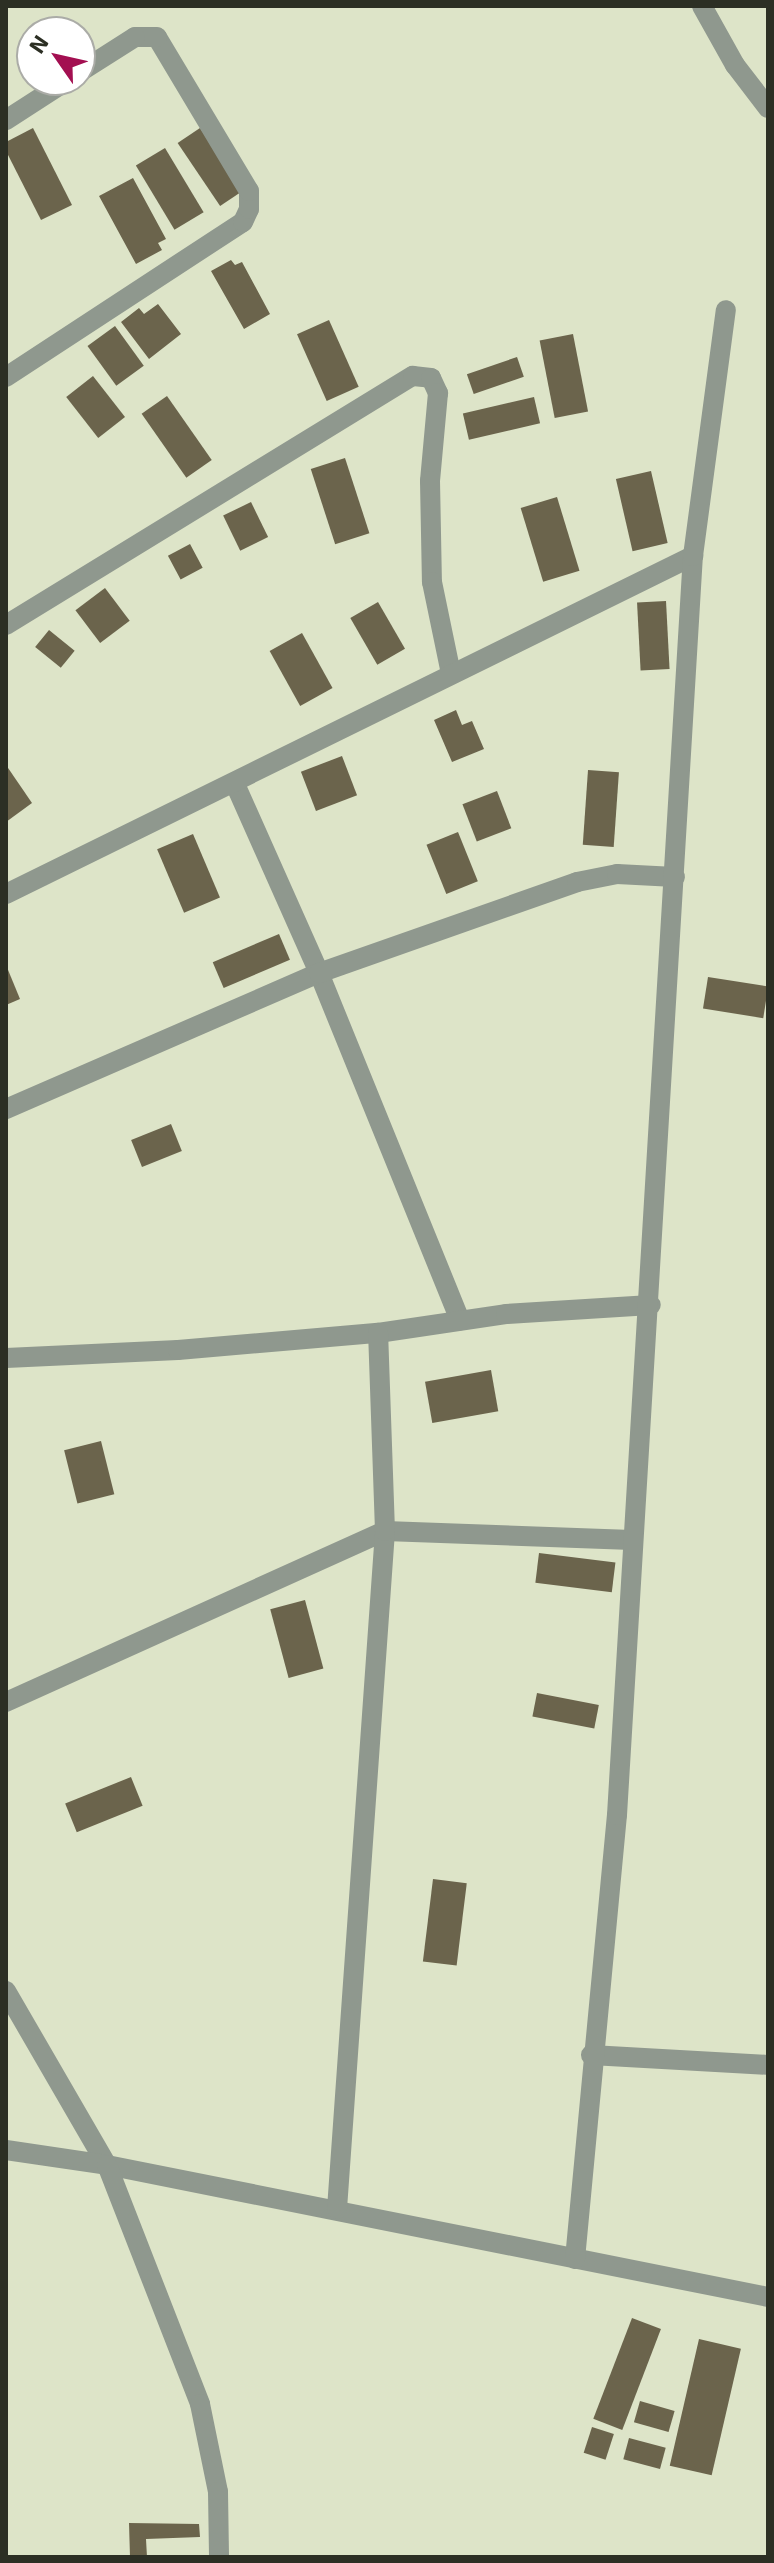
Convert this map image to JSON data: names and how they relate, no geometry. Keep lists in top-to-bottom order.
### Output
{
  "north": "top left"
}
